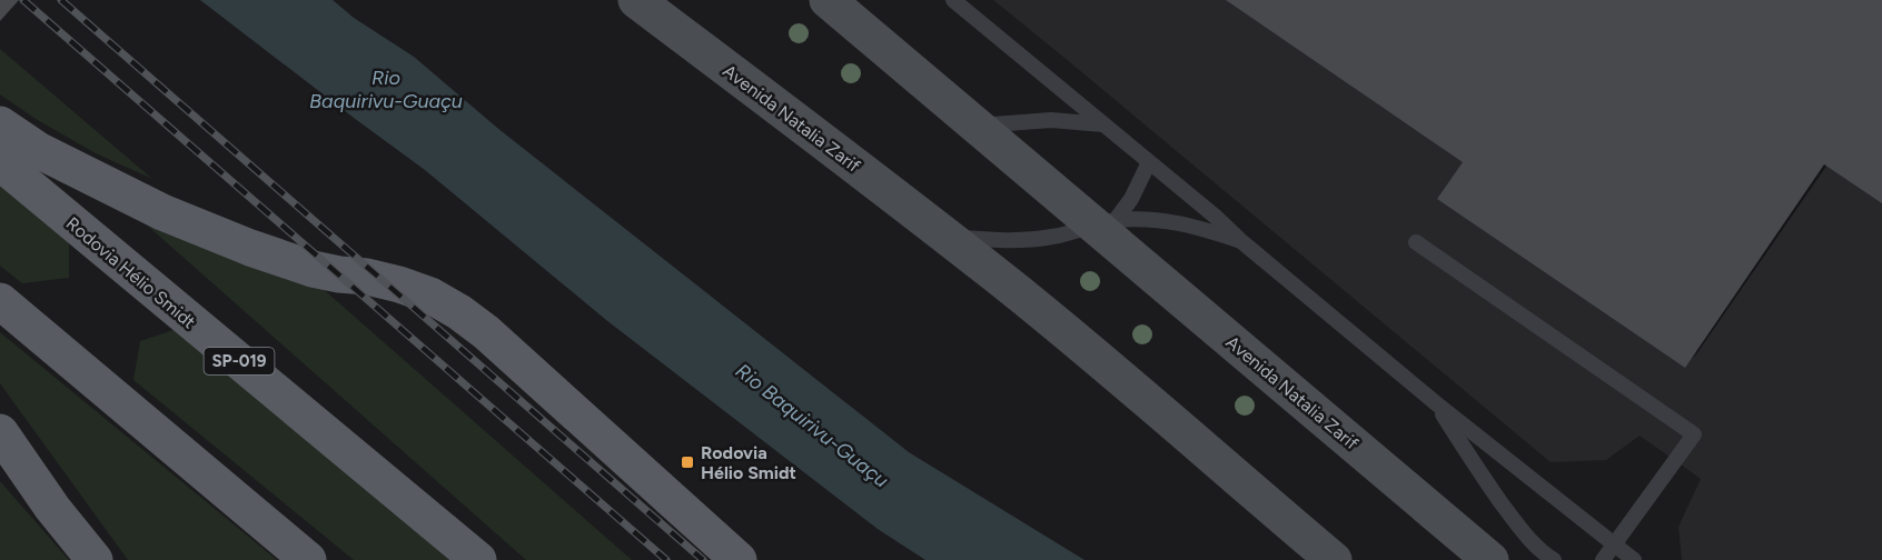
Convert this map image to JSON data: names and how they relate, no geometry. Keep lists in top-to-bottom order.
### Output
{
  "streets": {
    "main road": ["Avenida Natalia Zarif", "Rodovia Hélio Smidt", "SP-019"]
  },
  "water": ["Rio Baquirivu-Guaçu"],
  "places": {
    "transit": ["Rodovia Hélio Smidt"]
  }
}
